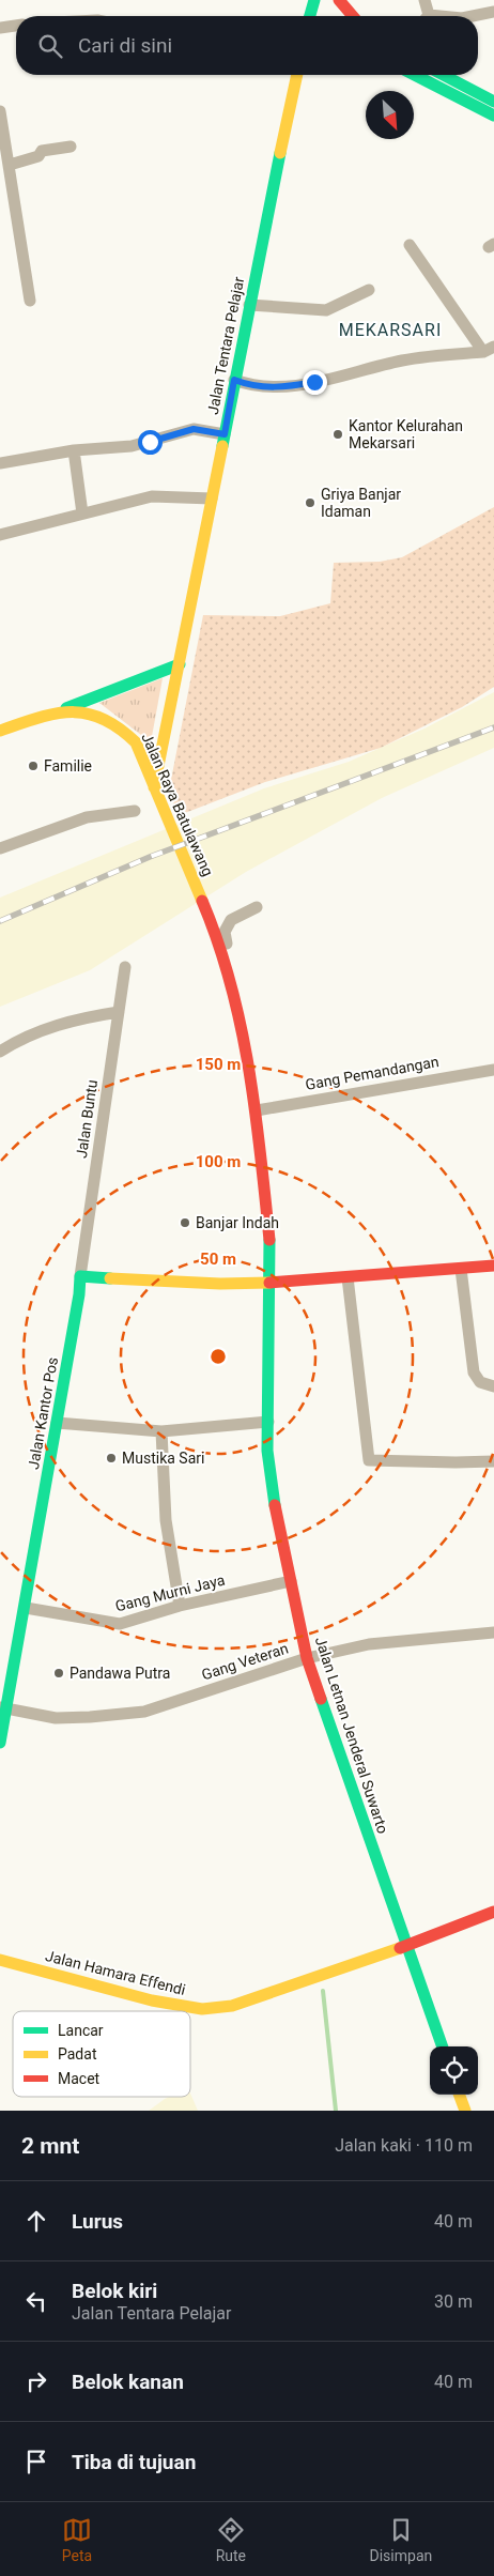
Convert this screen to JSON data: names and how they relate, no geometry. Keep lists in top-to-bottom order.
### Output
{
  "streets": {
    "main road": [
      "Jalan Tentara Pelajar",
      "Jalan Raya Batulawang",
      "Jalan Kantor Pos",
      "Jalan Letnan Jenderal Suwarto",
      "Jalan Hamara Effendi"
    ],
    "street": [
      "Gang Pemandangan",
      "Jalan Buntu",
      "Gang Murni Jaya",
      "Gang Veteran"
    ]
  },
  "crossings": [
    ["Jalan Tentara Pelajar", "Jalan Raya Batulawang"],
    ["Jalan Raya Batulawang", "Jalan Letnan Jenderal Suwarto"],
    ["Gang Pemandangan", "Jalan Letnan Jenderal Suwarto"],
    ["Jalan Buntu", "Jalan Kantor Pos"],
    ["Jalan Kantor Pos", "Gang Murni Jaya"],
    ["Jalan Kantor Pos", "Gang Veteran"],
    ["Gang Murni Jaya", "Jalan Letnan Jenderal Suwarto"],
    ["Gang Veteran", "Jalan Letnan Jenderal Suwarto"],
    ["Jalan Letnan Jenderal Suwarto", "Jalan Hamara Effendi"]
  ],
  "districts": ["MEKARSARI"],
  "places": [
    "Kantor Kelurahan Mekarsari",
    "Griya Banjar Idaman",
    "Familie",
    "Banjar Indah",
    "Mustika Sari",
    "Pandawa Putra"
  ],
  "legend": ["Lancar", "Padat", "Macet"],
  "north": "bottom right",
  "page": {
    "search": "Cari di sini",
    "heading": ["2 mnt", "Jalan kaki · 110 m"],
    "list": [
      ["Lurus", "40 m"],
      ["Belok kiri", "Jalan Tentara Pelajar", "30 m"],
      ["Belok kanan", "40 m"],
      "Tiba di tujuan"
    ],
    "nav": ["Peta", "Rute", "Disimpan"]
  },
  "rings": ["150 m", "100 m", "50 m"]
}
